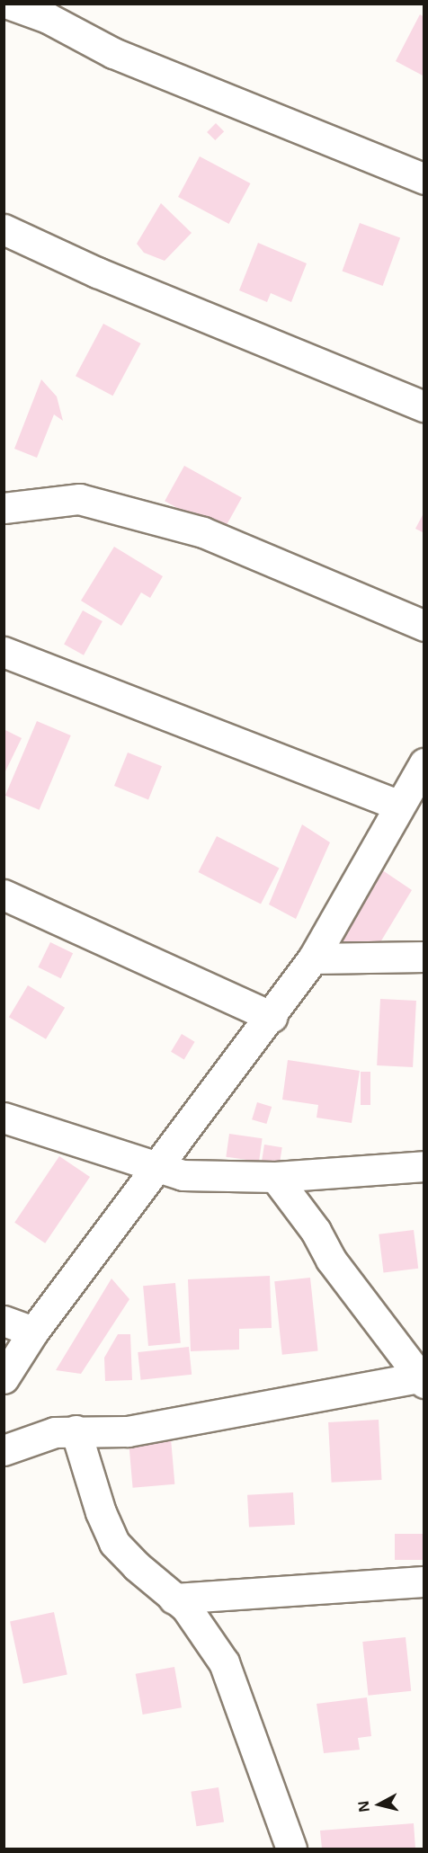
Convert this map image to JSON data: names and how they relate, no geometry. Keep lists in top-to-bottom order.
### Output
{
  "north": "left"
}
